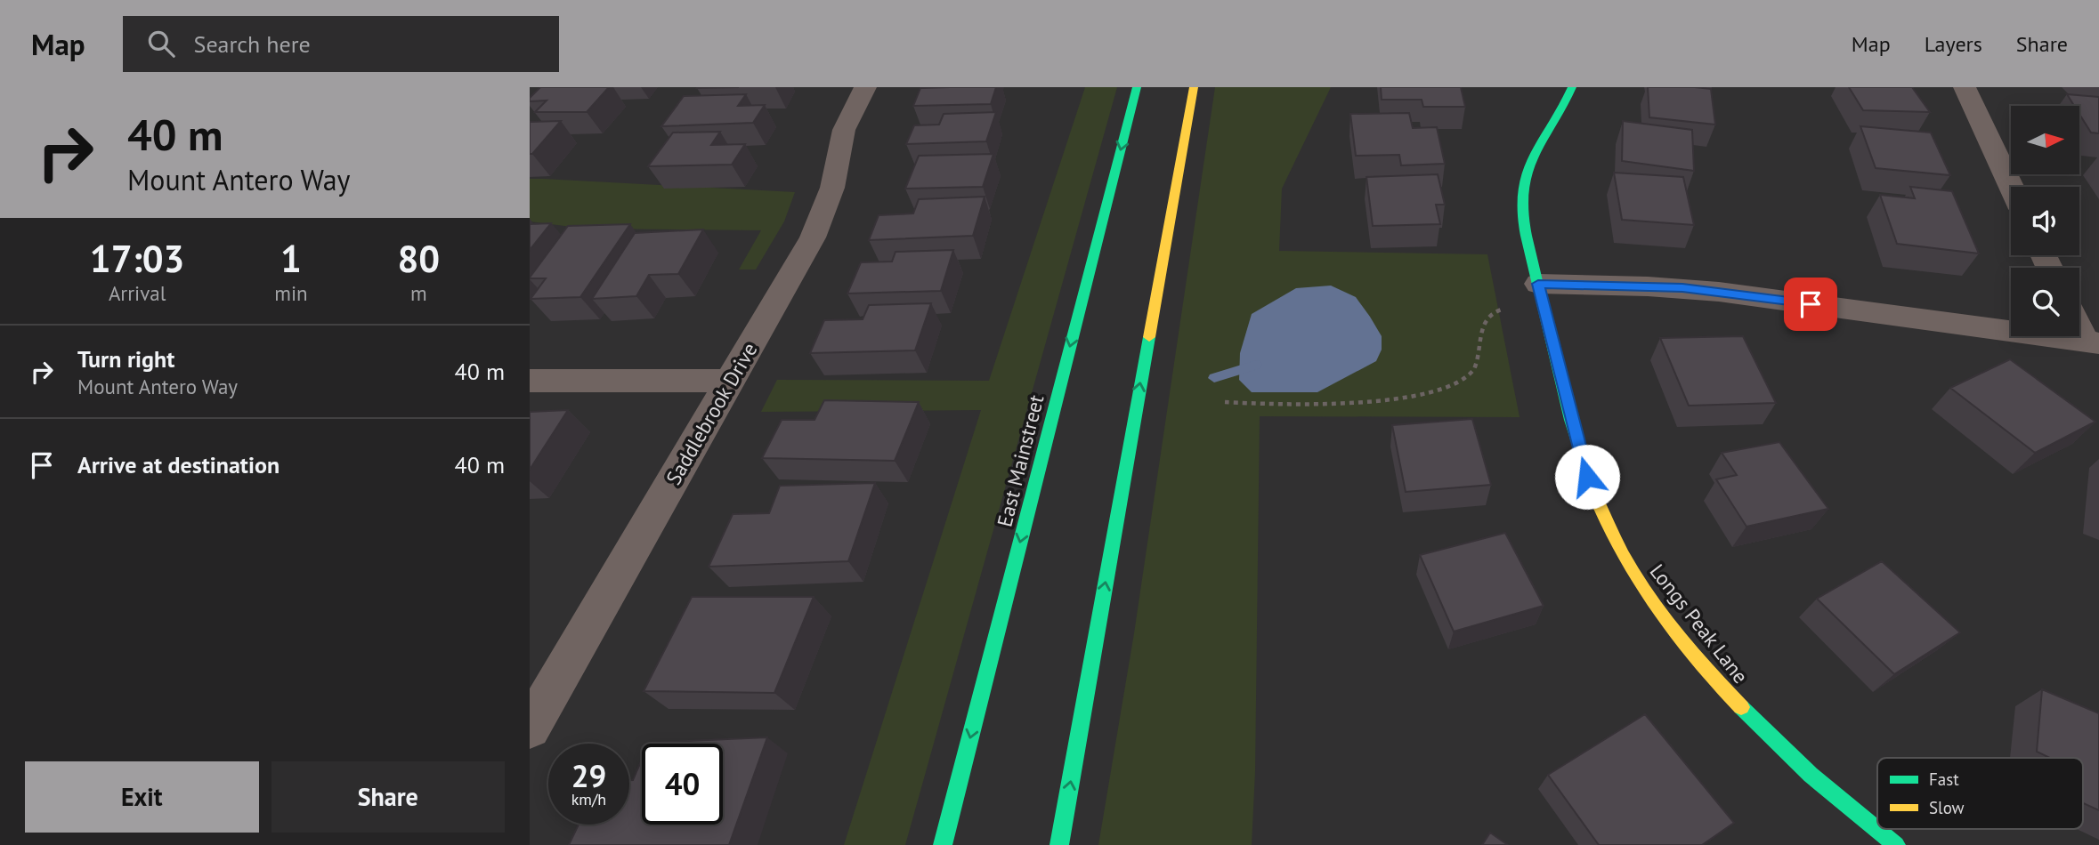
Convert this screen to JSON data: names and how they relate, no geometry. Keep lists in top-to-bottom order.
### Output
{
  "streets": {
    "main road": ["East Mainstreet", "Longs Peak Lane"],
    "street": ["Saddlebrook Drive"]
  },
  "legend": ["Fast", "Slow"],
  "north": "right",
  "page": {
    "header": "Map",
    "search": "Search here",
    "nav": ["Map", "Layers", "Share"],
    "turn": ["40 m", "Mount Antero Way"],
    "eta": [
      "17:03",
      "Arrival",
      "1",
      "min",
      "80",
      "m"
    ],
    "list": [
      {
        "name": "Turn right",
        "note": "Mount Antero Way",
        "value": "40 m"
      },
      {
        "name": "Arrive at destination",
        "value": "40 m"
      }
    ],
    "speed": "29 km/h",
    "limit": "40",
    "buttons": ["Exit", "Share"]
  }
}
